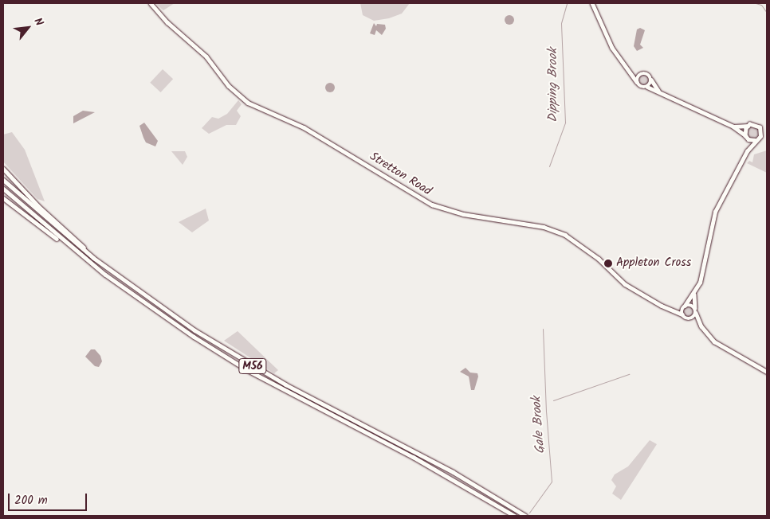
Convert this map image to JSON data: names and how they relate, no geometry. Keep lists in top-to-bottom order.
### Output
{
  "streets": {
    "highway": ["M56"],
    "main road": ["Stretton Road"]
  },
  "water": ["Dipping Brook", "Gale Brook"],
  "places": ["Appleton Cross"],
  "scale_bar": "200 m",
  "north": "top right"
}
